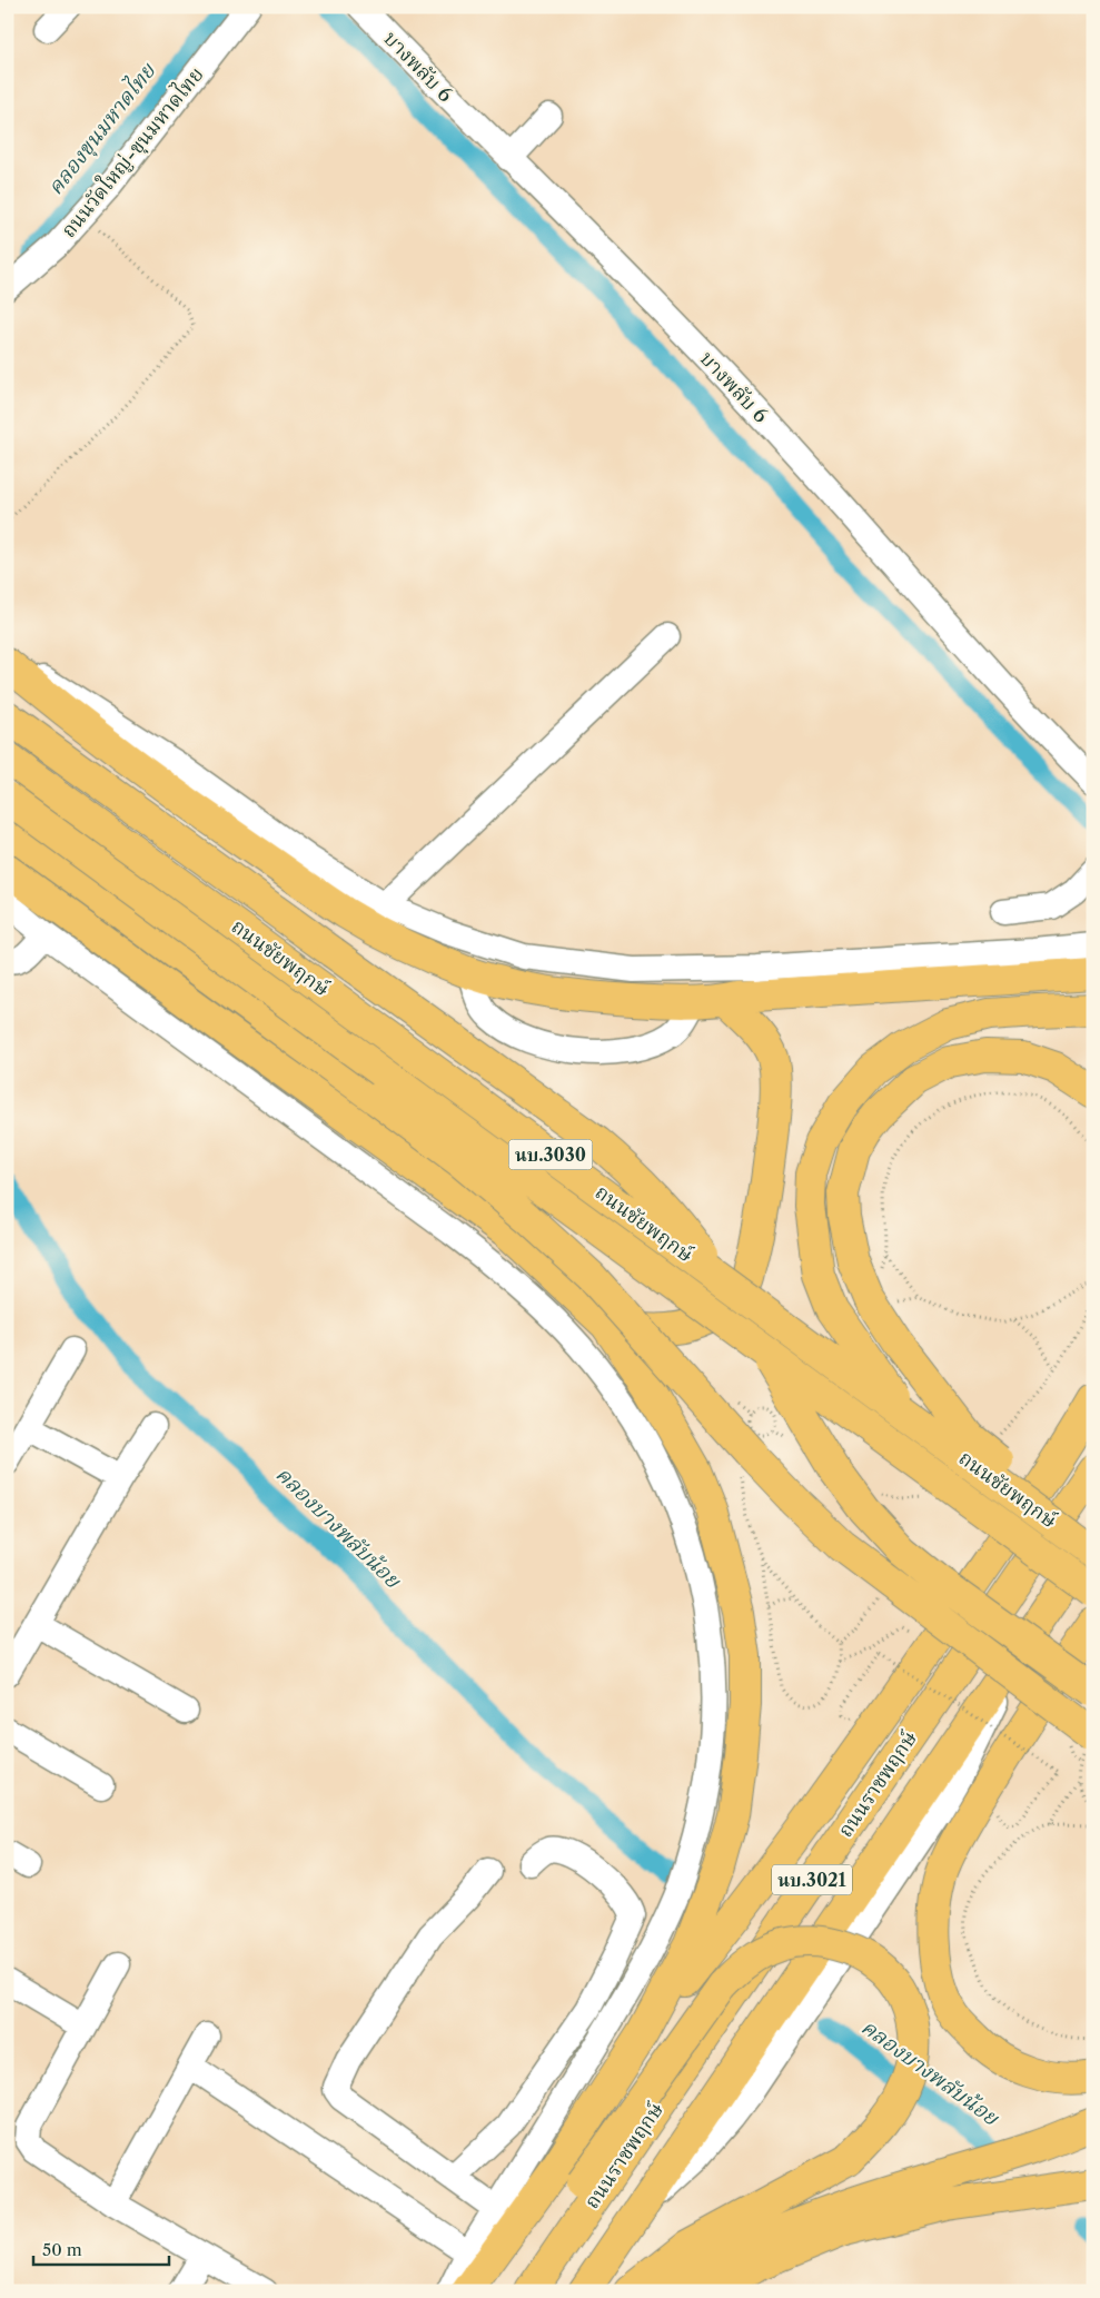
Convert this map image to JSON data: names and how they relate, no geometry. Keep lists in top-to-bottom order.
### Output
{
  "streets": {
    "main road": [
      "ถนนชัยพฤกษ์",
      "นบ.3030",
      "ถนนราชพฤกษ์",
      "นบ.3021"
    ],
    "street": ["บางพลับ 6", "ถนนวัดใหญ่-ขุนมหาดไทย"]
  },
  "water": ["คลองขุนมหาดไทย", "คลองบางพลับน้อย"],
  "scale_bar": "50 m"
}
